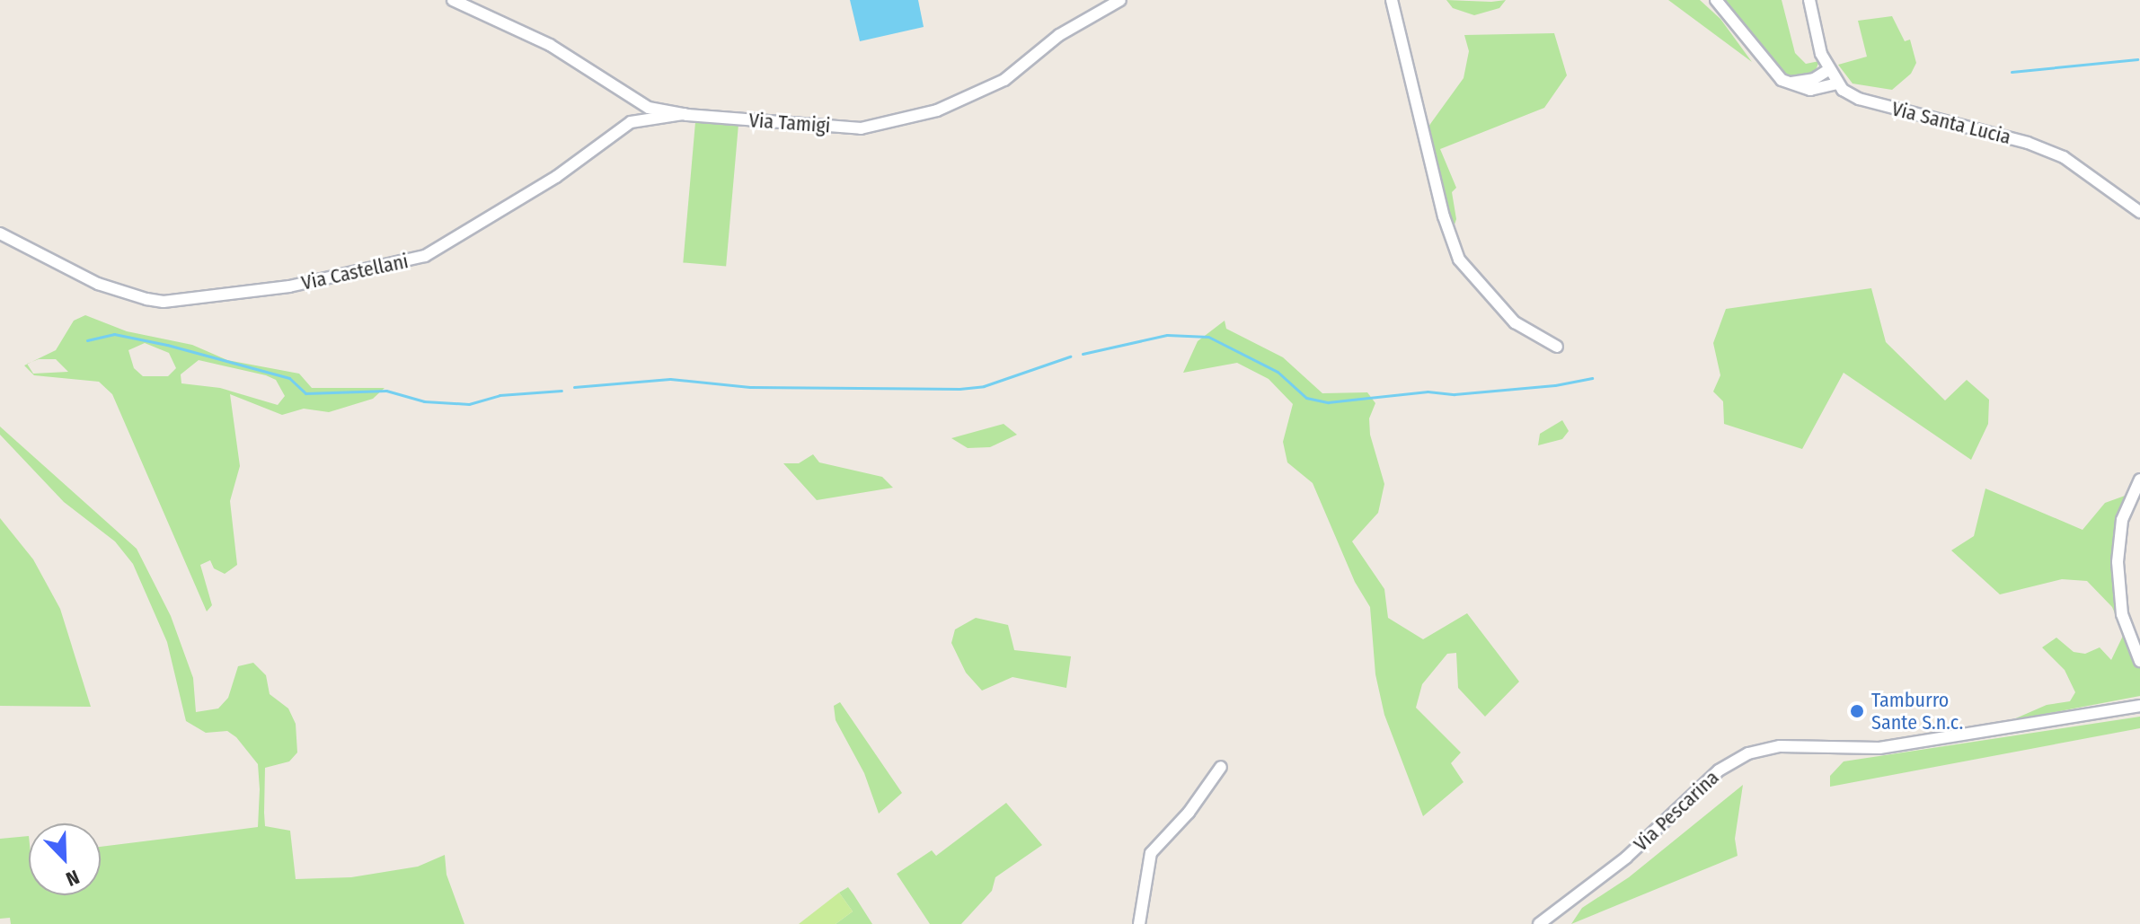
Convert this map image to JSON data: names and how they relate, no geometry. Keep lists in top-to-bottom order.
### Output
{
  "streets": {
    "street": [
      "Via Tamigi",
      "Via Santa Lucia",
      "Via Castellani",
      "Via Pescarina"
    ]
  },
  "crossings": [
    ["Via Tamigi", "Via Castellani"]
  ],
  "places": ["Tamburro Sante S.n.c."],
  "north": "bottom right"
}
